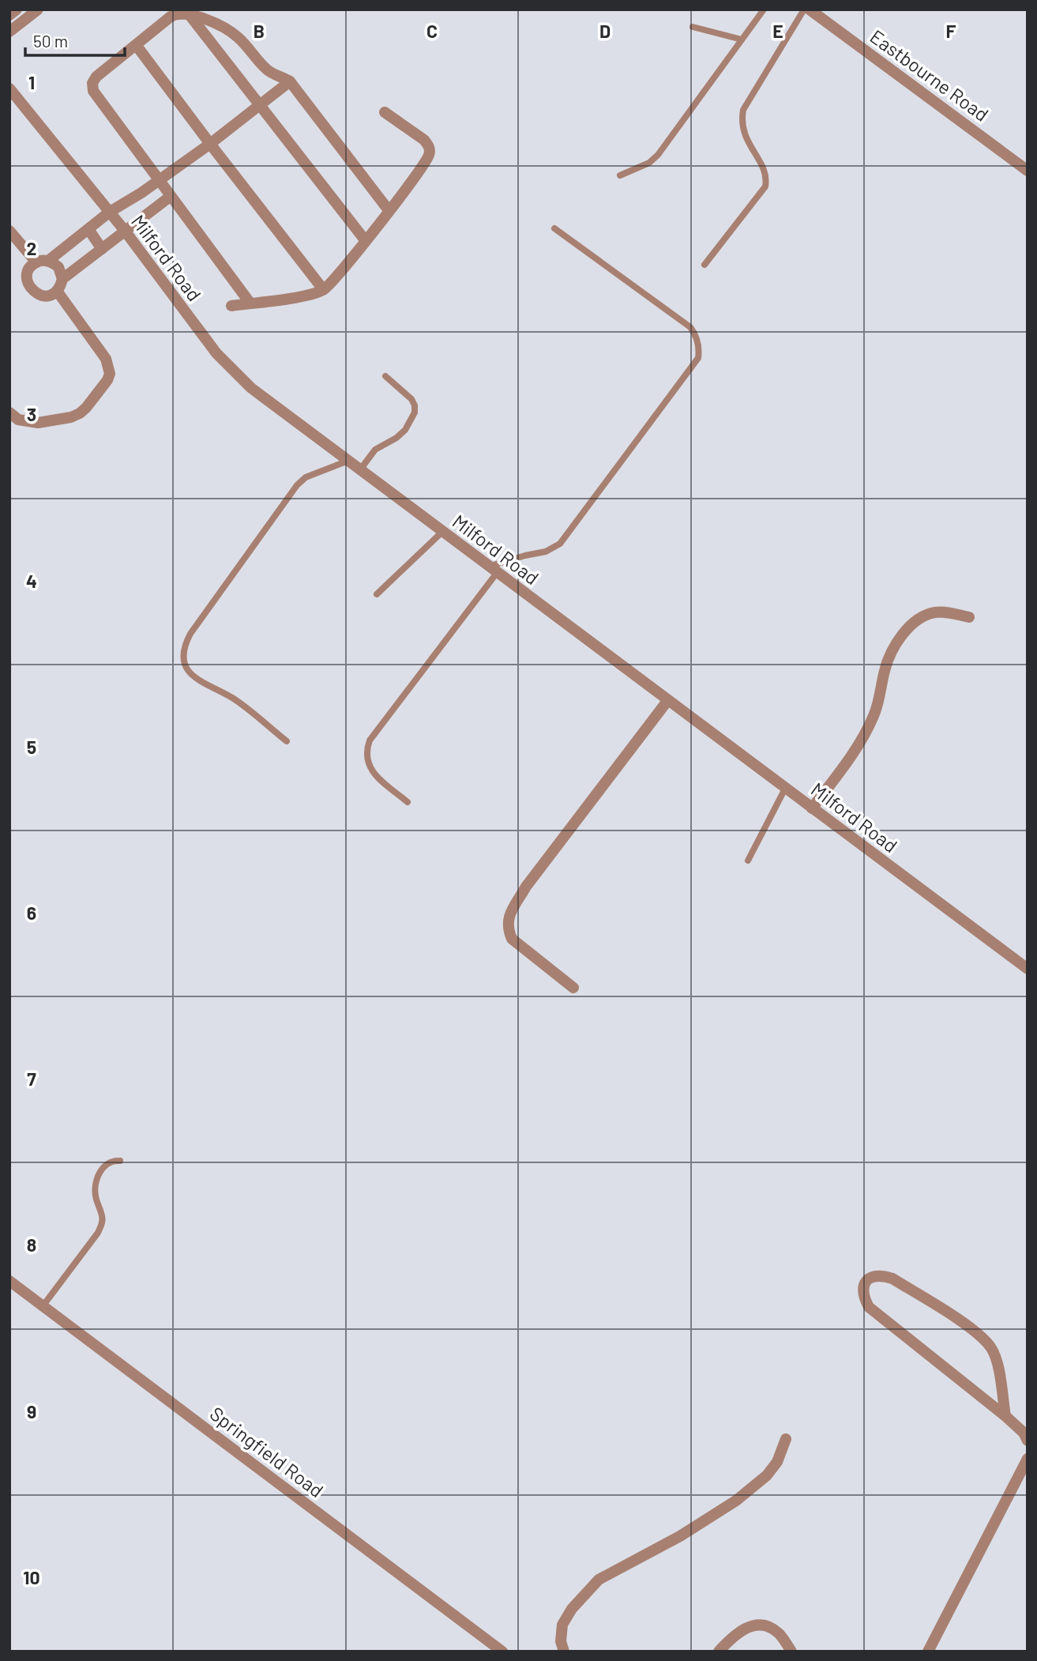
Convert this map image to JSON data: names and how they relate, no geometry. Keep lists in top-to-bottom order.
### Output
{
  "streets": {
    "street": ["Eastbourne Road", "Milford Road", "Springfield Road"]
  },
  "scale_bar": "50 m",
  "grid": {
    "columns": [
      "B",
      "C",
      "D",
      "E",
      "F"
    ],
    "rows": [
      "1",
      "2",
      "3",
      "4",
      "5",
      "6",
      "7",
      "8",
      "9",
      "10"
    ]
  }
}
